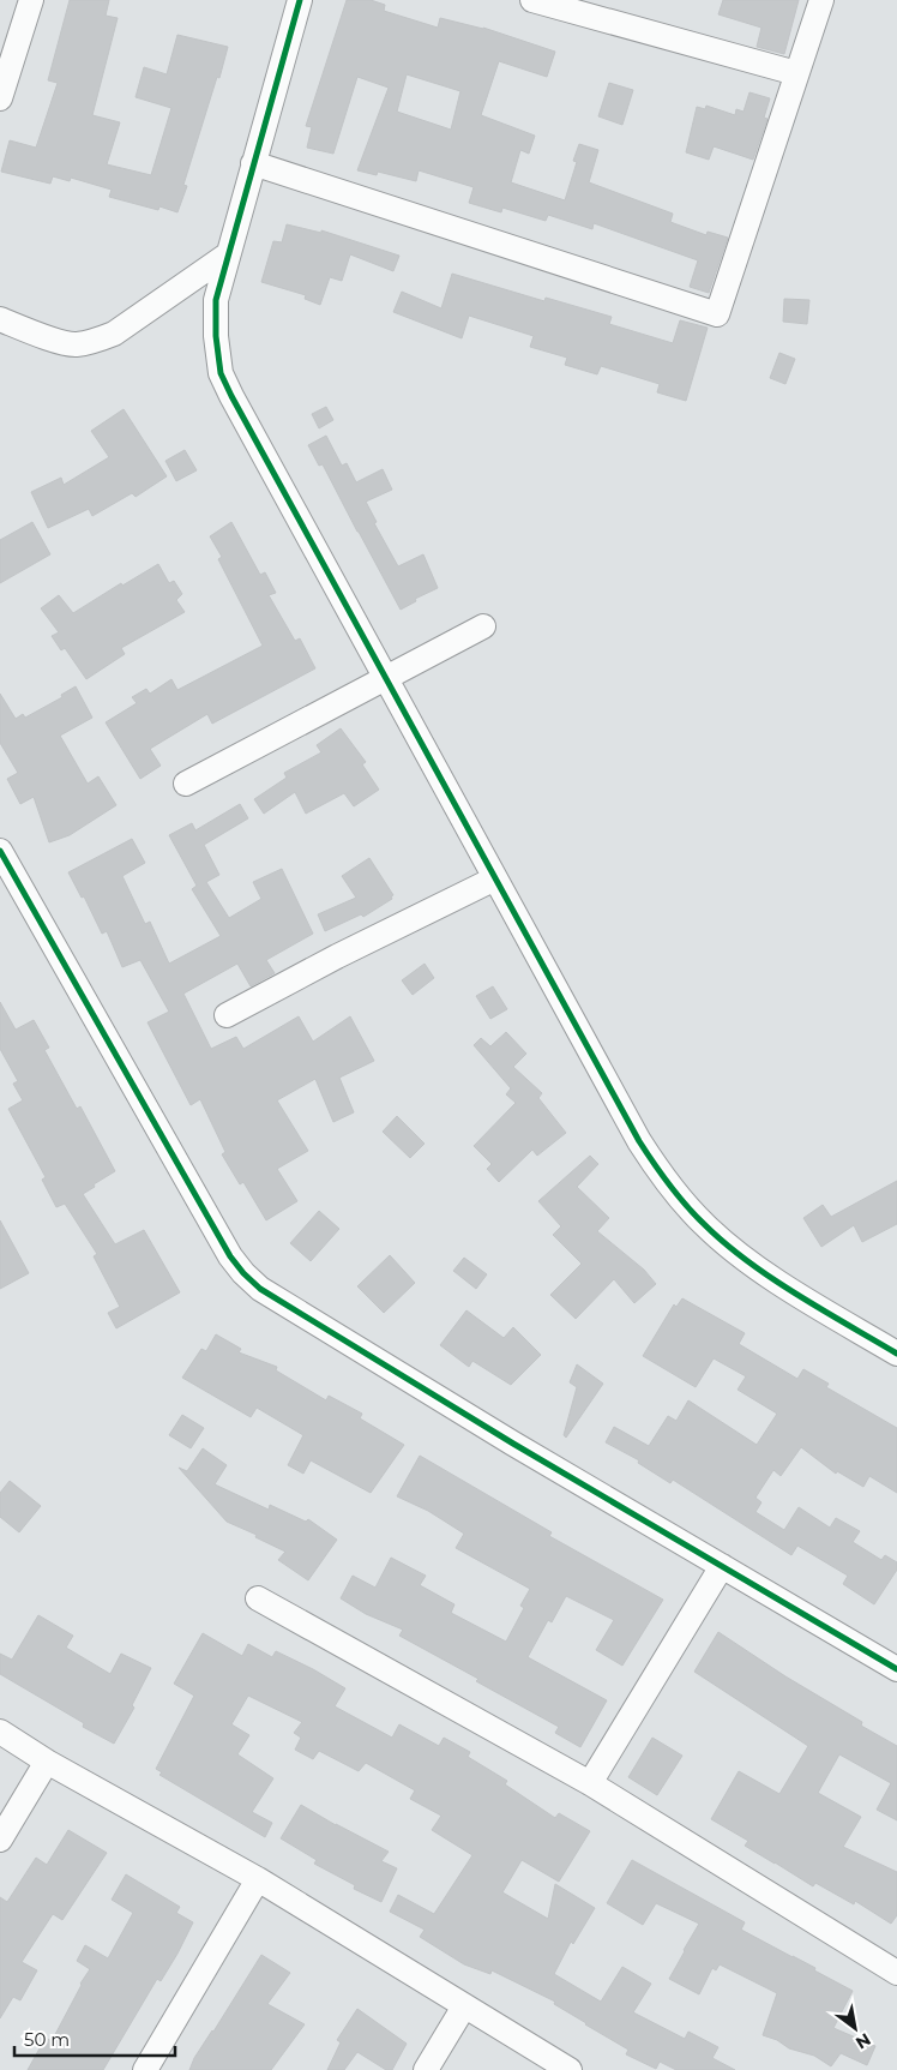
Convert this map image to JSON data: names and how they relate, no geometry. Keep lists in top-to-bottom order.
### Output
{
  "scale_bar": "50 m",
  "north": "bottom right"
}
